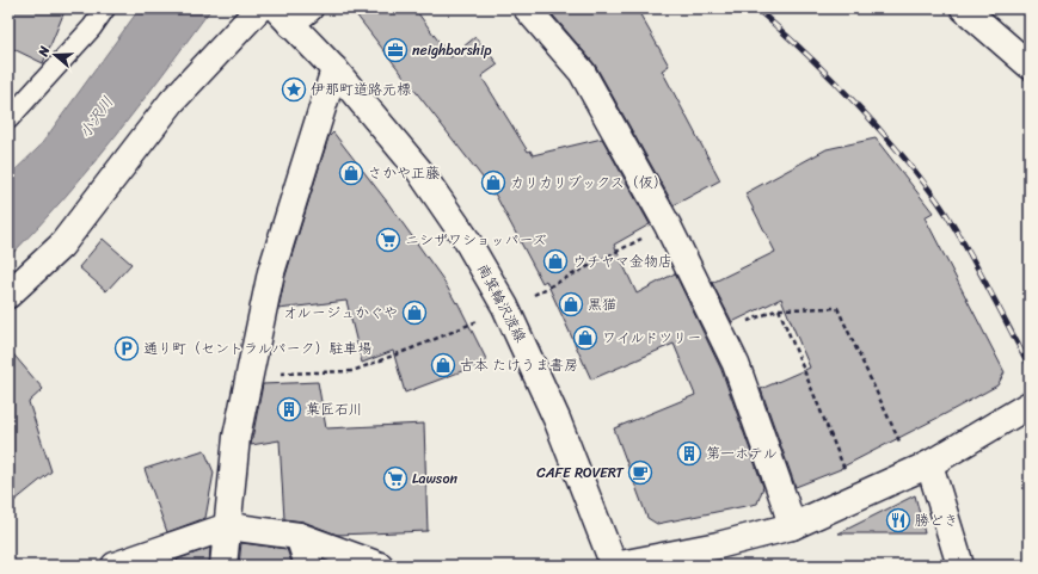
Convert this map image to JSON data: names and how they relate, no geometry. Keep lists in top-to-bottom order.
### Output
{
  "streets": {
    "street": ["南箕輪沢渡線"]
  },
  "water": ["小沢川"],
  "places": {
    "office": ["neighborship"],
    "place": ["伊那町道路元標"],
    "shop": [
      "さかや正藤",
      "カリカリブックス（仮）",
      "ウチヤマ金物店",
      "黒猫",
      "オルージュかぐや",
      "ワイルドツリー",
      "古本 たけうま書房"
    ],
    "supermarket": ["ニシザワショッパーズ", "Lawson"],
    "parking": ["通り町（セントラルパーク）駐車場"],
    "building": ["菓匠石川", "第一ホテル"],
    "cafe": ["CAFE ROVERT"],
    "restaurant": ["勝どき"]
  },
  "north": "left"
}
